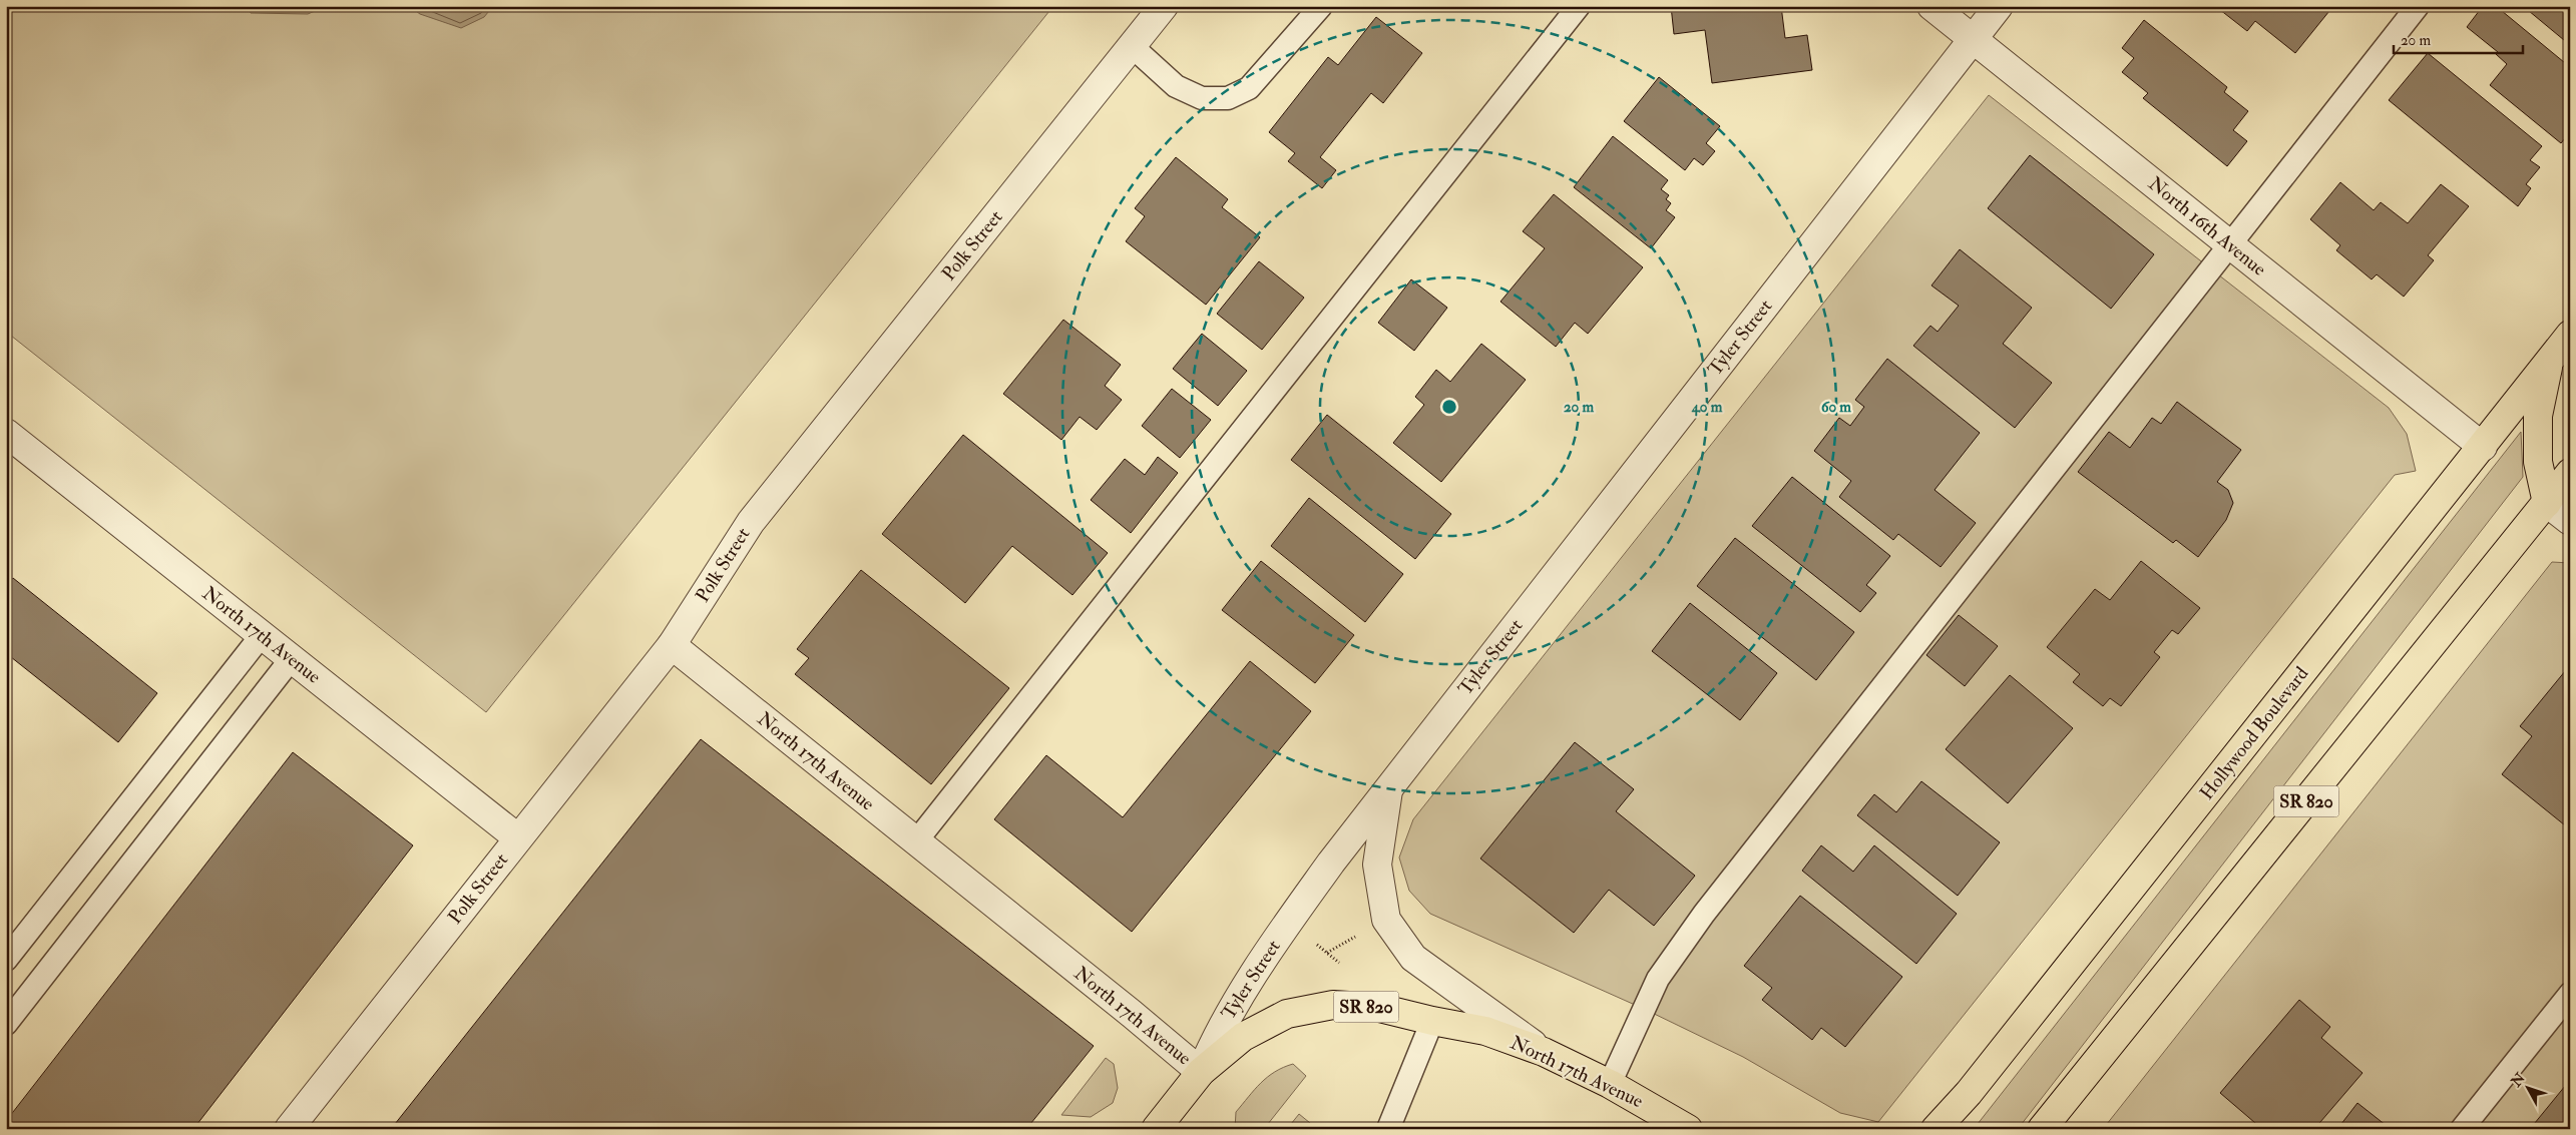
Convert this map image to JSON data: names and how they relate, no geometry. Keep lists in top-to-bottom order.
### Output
{
  "streets": {
    "main road": [
      "Tyler Street",
      "North 17th Avenue",
      "Hollywood Boulevard",
      "SR 820"
    ],
    "street": ["North 16th Avenue", "Polk Street"]
  },
  "crossings": [
    ["North 16th Avenue", "Tyler Street"],
    ["North 16th Avenue", "Hollywood Boulevard"],
    ["Polk Street", "North 17th Avenue"],
    ["Tyler Street", "North 17th Avenue"]
  ],
  "scale_bar": "20 m",
  "north": "top left",
  "rings": ["20 m", "40 m", "60 m"]
}
